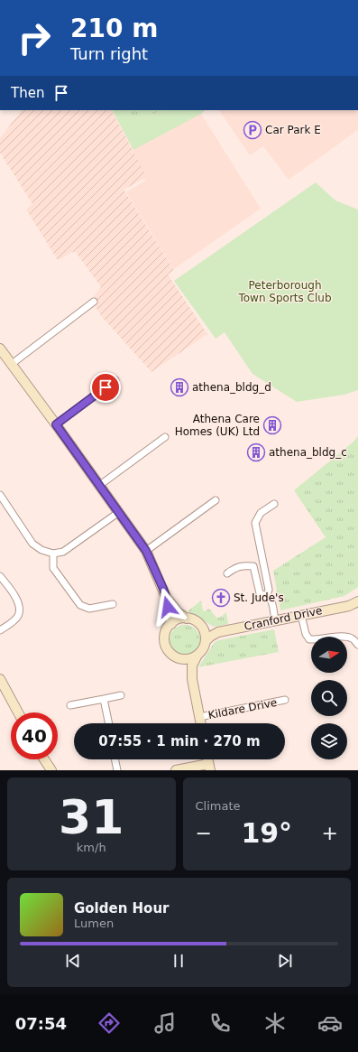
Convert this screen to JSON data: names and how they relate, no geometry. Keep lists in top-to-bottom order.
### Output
{
  "streets": {
    "street": ["Cranford Drive", "Kildare Drive"]
  },
  "parks": ["Peterborough Town Sports Club"],
  "places": {
    "parking": ["Car Park E"],
    "building": ["athena_bldg_d", "Athena Care Homes (UK) Ltd", "athena_bldg_c"],
    "church": ["St. Jude's"]
  },
  "north": "right",
  "page": {
    "turn": ["210 m", "Turn right"],
    "then": "Then",
    "limit": "40",
    "trip": "07:55 · 1 min · 270 m",
    "tile": [
      ["31", "km/h"],
      "Climate"
    ],
    "heat": ["−", "19°", "+"],
    "song": ["Golden Hour", "Lumen"],
    "tabs": "07:54"
  }
}
